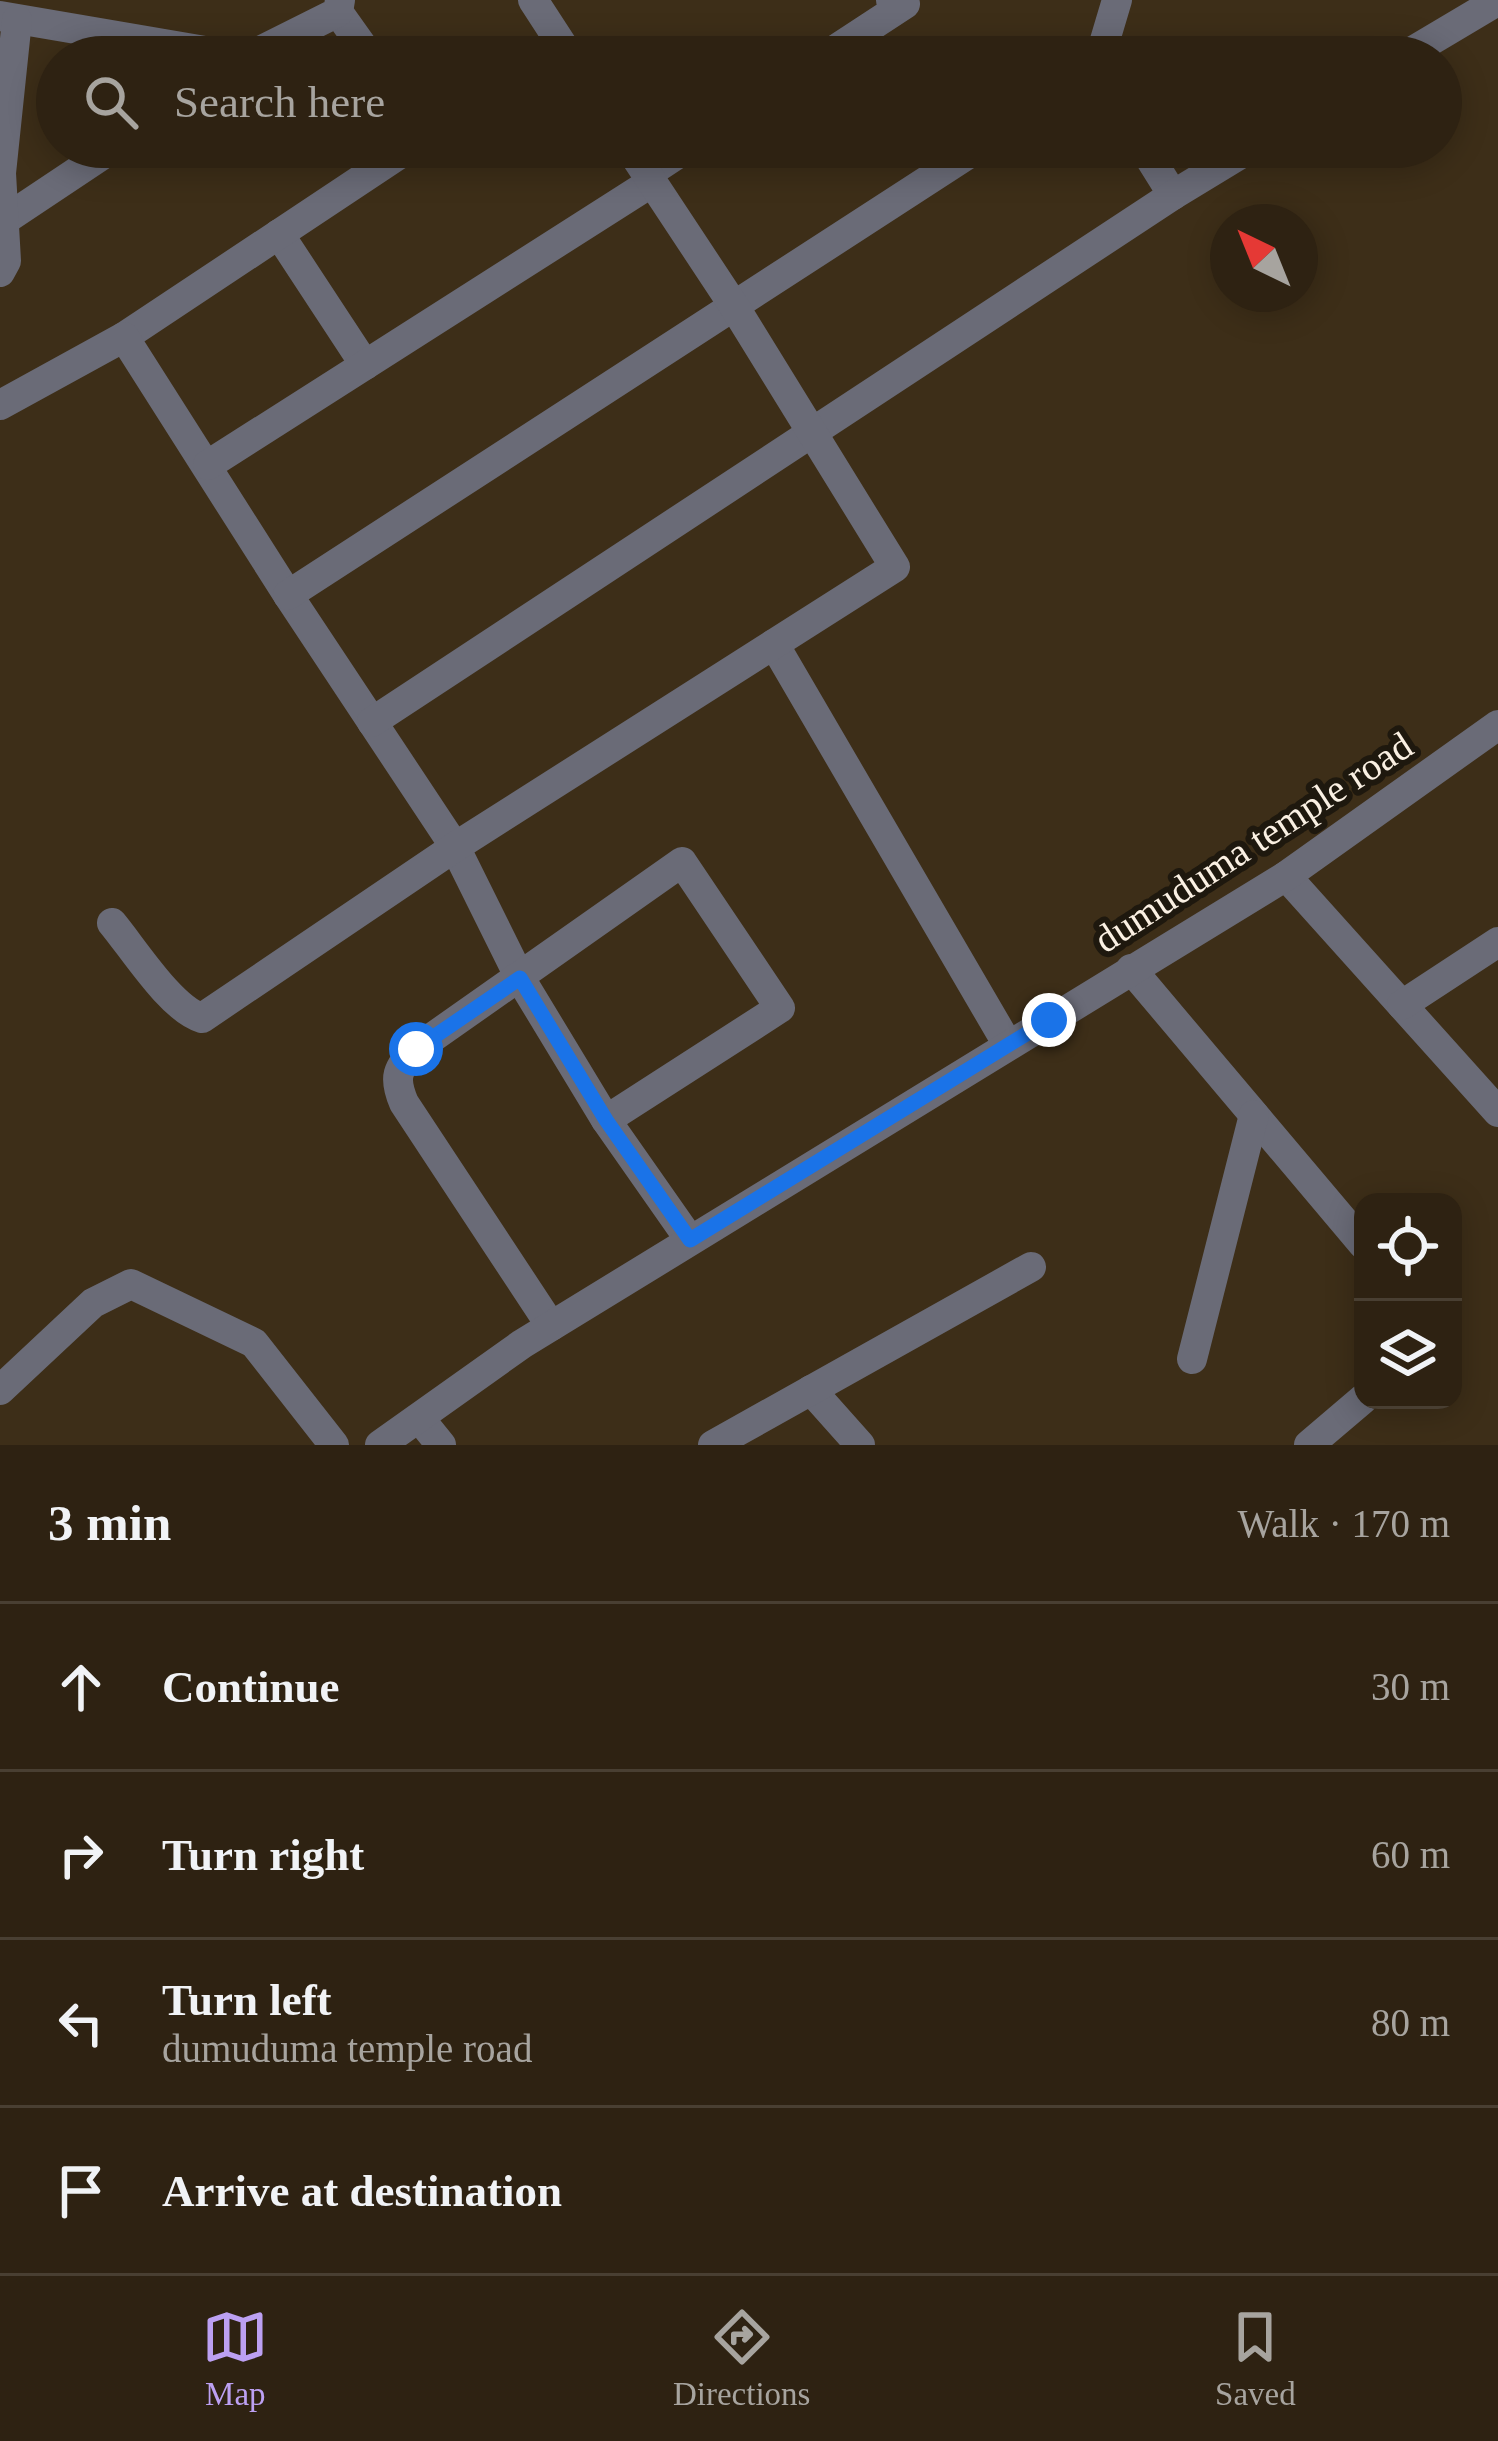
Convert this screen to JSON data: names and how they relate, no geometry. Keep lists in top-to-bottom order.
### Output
{
  "streets": {
    "street": ["dumuduma temple road"]
  },
  "north": "top left",
  "page": {
    "search": "Search here",
    "heading": ["3 min", "Walk · 170 m"],
    "list": [
      ["Continue", "30 m"],
      ["Turn right", "60 m"],
      ["Turn left", "dumuduma temple road", "80 m"],
      "Arrive at destination"
    ],
    "nav": ["Map", "Directions", "Saved"]
  }
}
